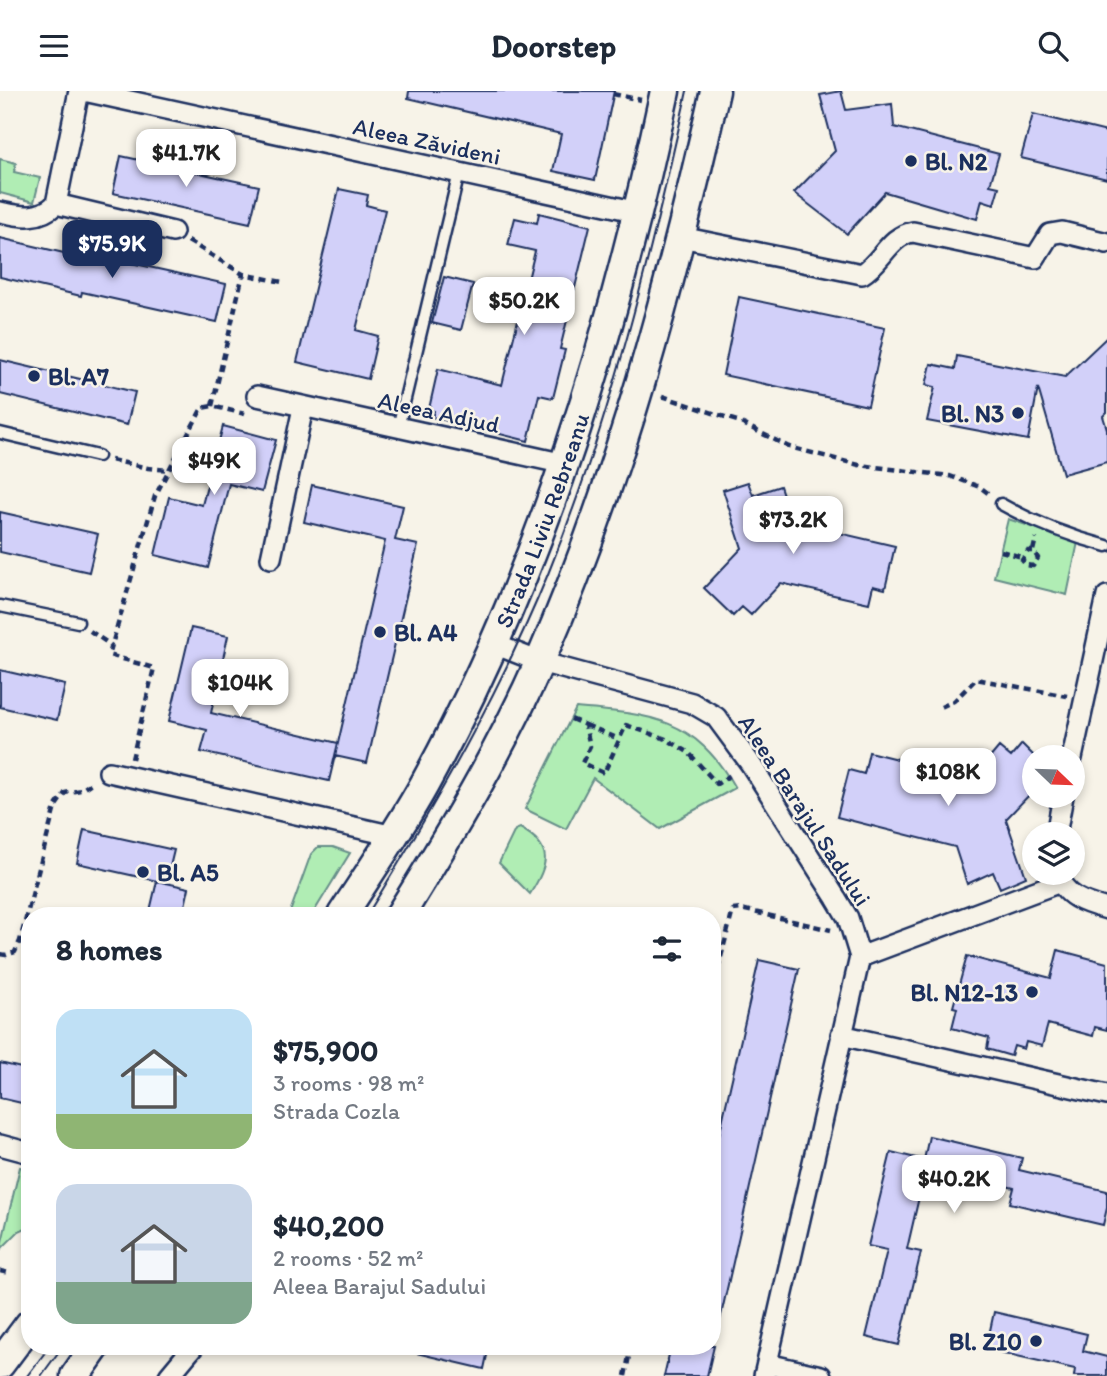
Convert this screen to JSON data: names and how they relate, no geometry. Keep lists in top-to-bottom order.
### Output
{
  "streets": {
    "street": [
      "Aleea Zăvideni",
      "Aleea Adjud",
      "Strada Liviu Rebreanu",
      "Aleea Barajul Sadului"
    ]
  },
  "crossings": [
    ["Aleea Zăvideni", "Strada Liviu Rebreanu"],
    ["Aleea Adjud", "Strada Liviu Rebreanu"],
    ["Strada Liviu Rebreanu", "Aleea Barajul Sadului"]
  ],
  "places": [
    "Bl. N2",
    "Bl. A7",
    "Bl. N3",
    "Bl. A4",
    "Bl. A5",
    "Bl. N12-13",
    "Bl. Z10"
  ],
  "north": "bottom right",
  "page": {
    "header": "Doorstep",
    "price": [
      "$41.7K",
      "$75.9K",
      "$50.2K",
      "$49K",
      "$73.2K",
      "$104K",
      "$108K",
      "$40.2K"
    ],
    "heading": "8 homes",
    "list": [
      {
        "name": "$75,900",
        "note": "3 rooms · 98 m² · Strada Cozla"
      },
      {
        "name": "$40,200",
        "note": "2 rooms · 52 m² · Aleea Barajul Sadului"
      }
    ]
  }
}
